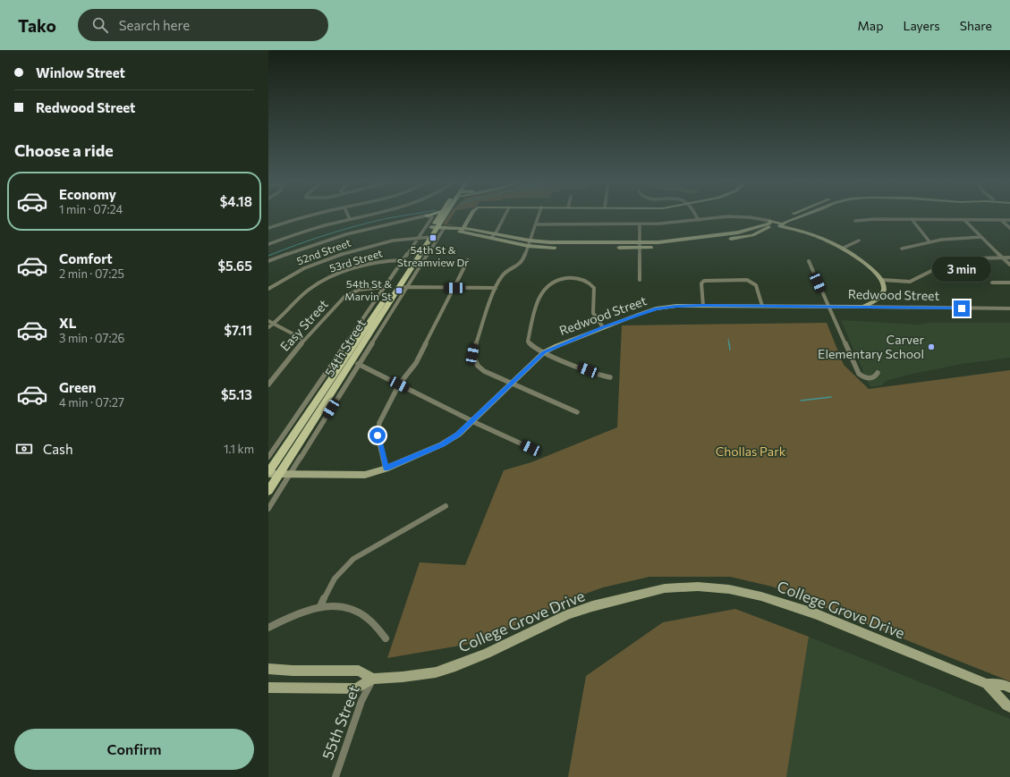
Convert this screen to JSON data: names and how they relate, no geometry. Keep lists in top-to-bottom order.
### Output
{
  "streets": {
    "main road": ["Redwood Street", "54th Street", "College Grove Drive"],
    "street": [
      "52nd Street",
      "53rd Street",
      "Easy Street",
      "55th Street"
    ]
  },
  "crossings": [
    ["52nd Street", "54th Street"],
    ["Redwood Street", "54th Street"],
    ["College Grove Drive", "55th Street"]
  ],
  "parks": ["Chollas Park"],
  "places": {
    "transit": ["54th St & Streamview Dr", "54th St & Marvin St"],
    "other": ["Carver Elementary School"]
  },
  "page": {
    "header": "Tako",
    "search": "Search here",
    "nav": ["Map", "Layers", "Share"],
    "banner": ["Winlow Street", "Redwood Street"],
    "heading": "Choose a ride",
    "list": [
      {
        "name": "Economy",
        "note": "1 min · 07:24",
        "value": "$4.18"
      },
      {
        "name": "Comfort",
        "note": "2 min · 07:25",
        "value": "$5.65"
      },
      {
        "name": "XL",
        "note": "3 min · 07:26",
        "value": "$7.11"
      },
      {
        "name": "Green",
        "note": "4 min · 07:27",
        "value": "$5.13"
      }
    ],
    "bubble": "3 min",
    "pay": ["Cash", "1.1 km"],
    "buttons": "Confirm"
  }
}
